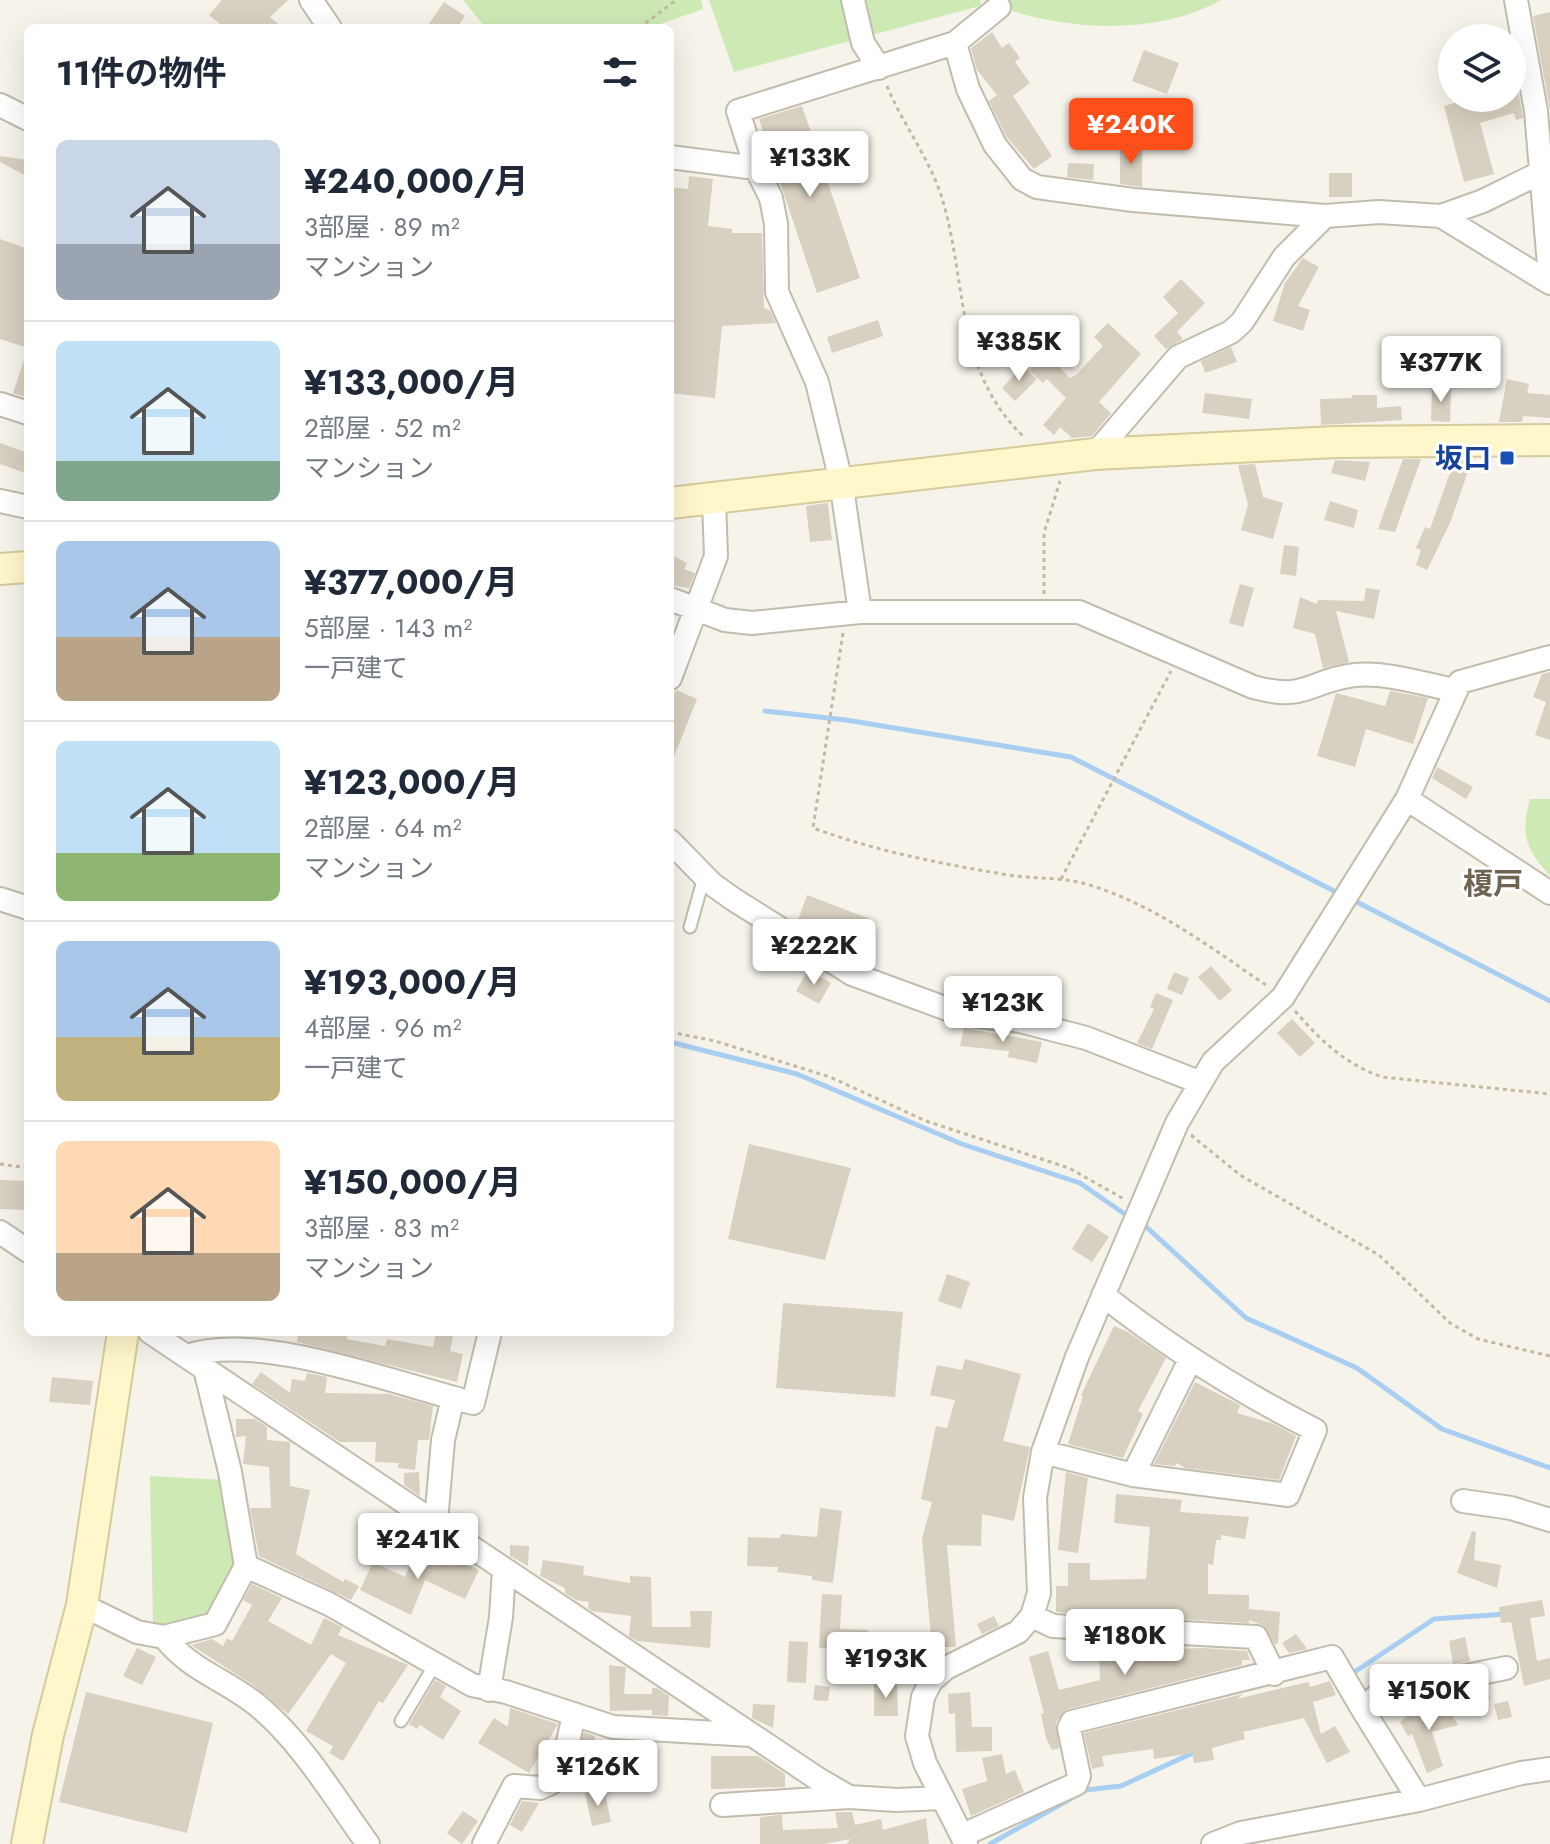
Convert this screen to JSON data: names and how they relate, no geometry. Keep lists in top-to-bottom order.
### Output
{
  "districts": ["榎戸"],
  "places": {
    "transit": ["坂口"]
  },
  "page": {
    "heading": "11件の物件",
    "price": [
      "¥240K",
      "¥133K",
      "¥385K",
      "¥377K",
      "¥222K",
      "¥123K",
      "¥241K",
      "¥180K",
      "¥193K",
      "¥150K",
      "¥126K"
    ],
    "list": [
      {
        "name": "¥240,000/月",
        "note": "3部屋 · 89 m² · マンション"
      },
      {
        "name": "¥133,000/月",
        "note": "2部屋 · 52 m² · マンション"
      },
      {
        "name": "¥377,000/月",
        "note": "5部屋 · 143 m² · 一戸建て"
      },
      {
        "name": "¥123,000/月",
        "note": "2部屋 · 64 m² · マンション"
      },
      {
        "name": "¥193,000/月",
        "note": "4部屋 · 96 m² · 一戸建て"
      },
      {
        "name": "¥150,000/月",
        "note": "3部屋 · 83 m² · マンション"
      }
    ]
  }
}
